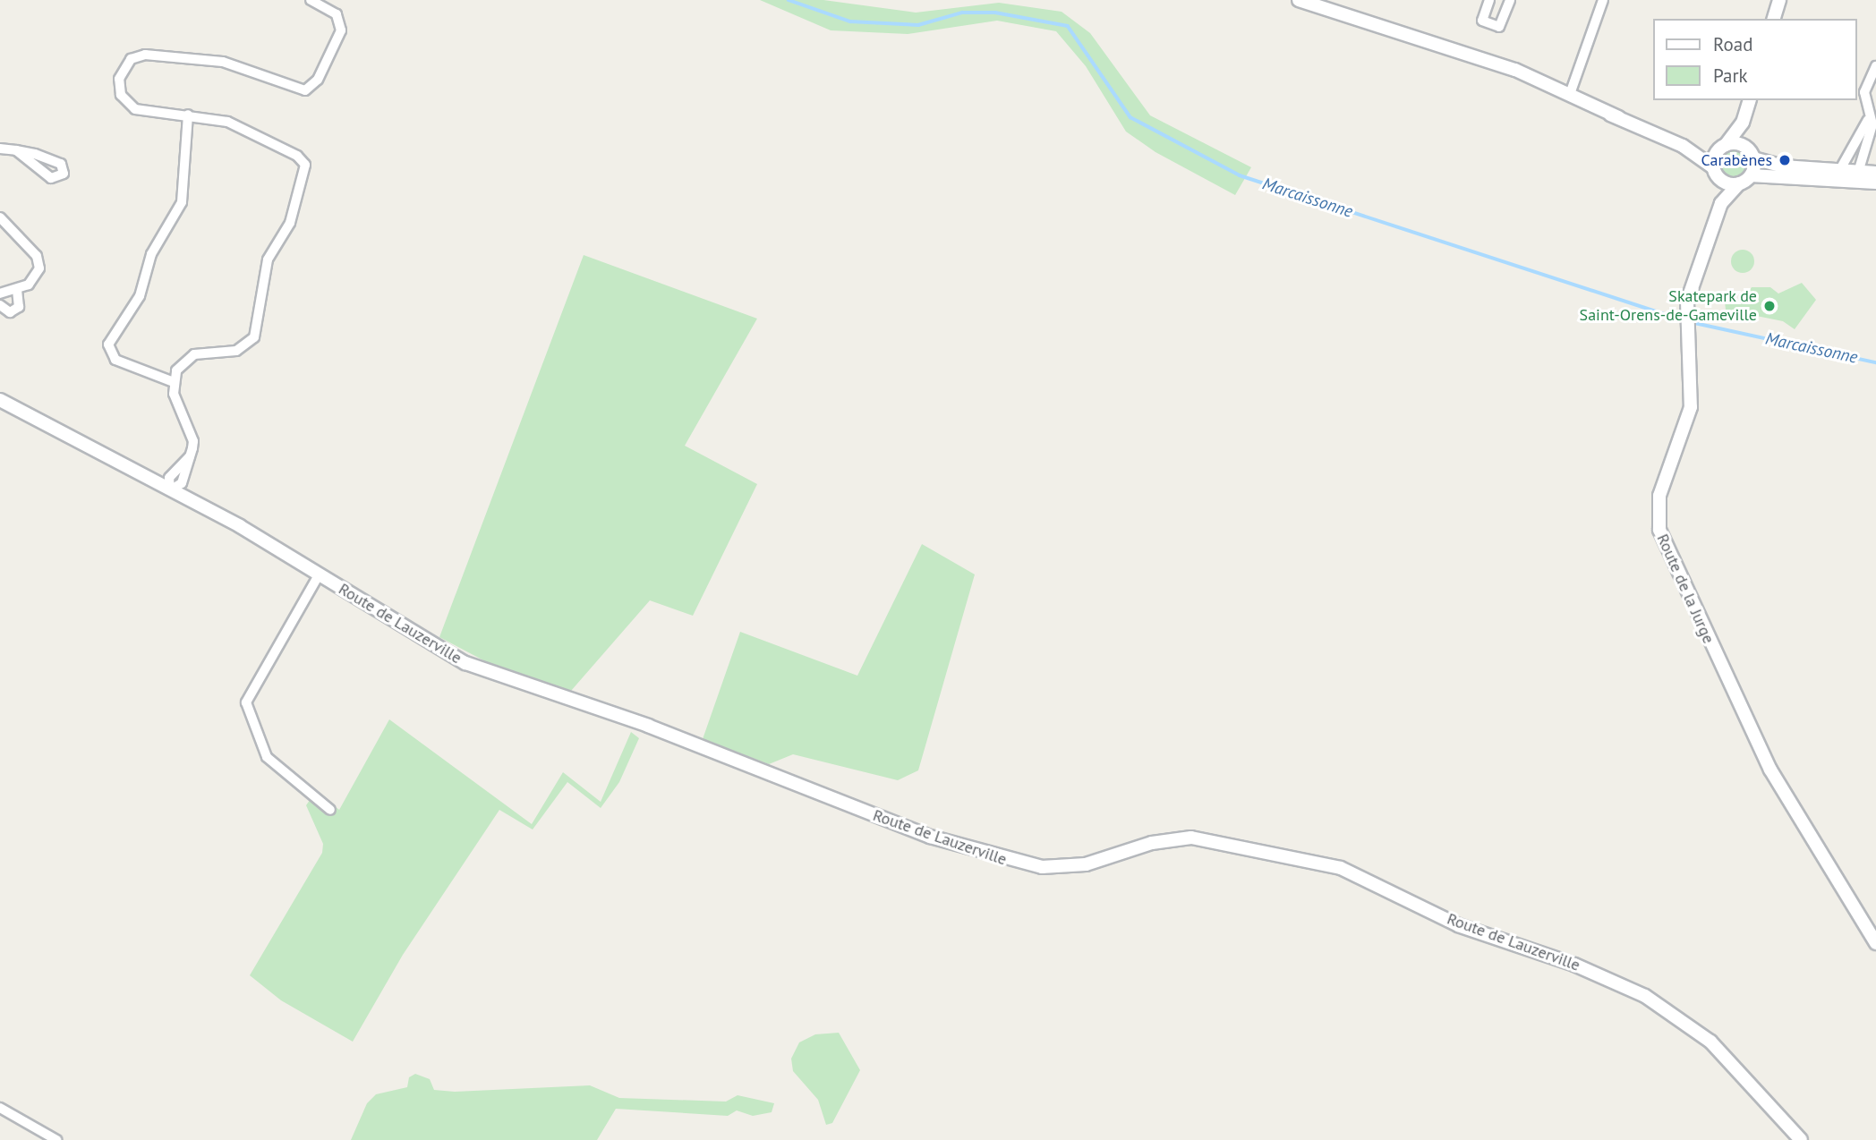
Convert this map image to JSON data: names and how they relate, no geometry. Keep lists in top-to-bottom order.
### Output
{
  "streets": {
    "street": ["Route de la Jurge", "Route de Lauzerville"]
  },
  "water": ["Marcaissonne"],
  "places": ["Carabènes", "Skatepark de Saint-Orens-de-Gameville"],
  "legend": ["Road", "Park"]
}
